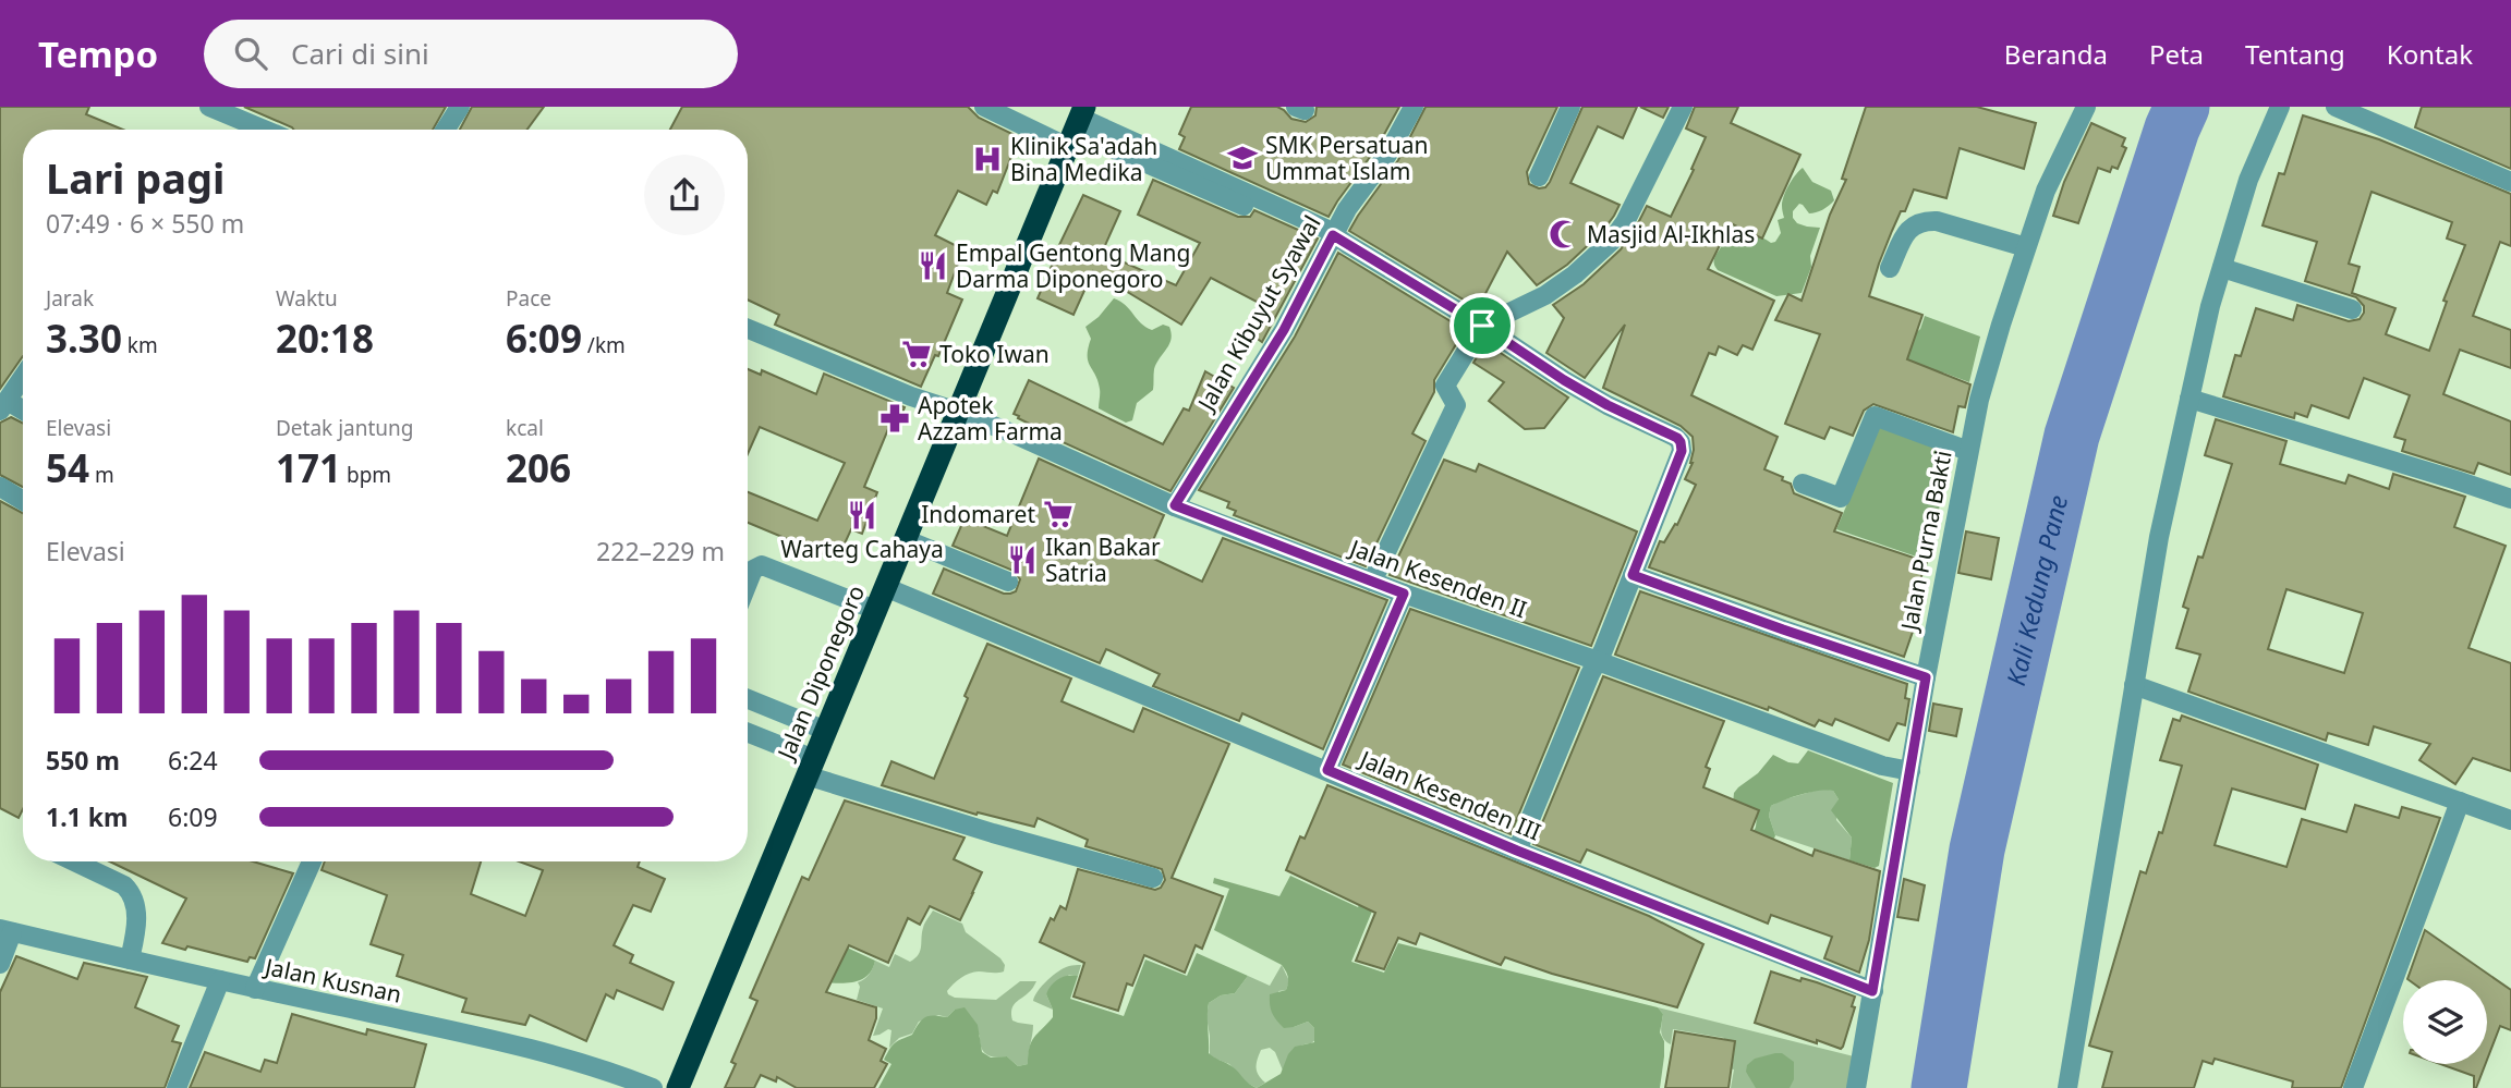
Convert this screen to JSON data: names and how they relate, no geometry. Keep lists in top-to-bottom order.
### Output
{
  "streets": {
    "highway": ["Jalan Diponegoro"],
    "street": [
      "Jalan Kibuyut Syawal",
      "Jalan Purna Bakti",
      "Jalan Kesenden II",
      "Jalan Kesenden III",
      "Jalan Kusnan"
    ]
  },
  "crossings": [
    ["Jalan Kibuyut Syawal", "Jalan Kesenden II"],
    ["Jalan Purna Bakti", "Jalan Kesenden II"],
    ["Jalan Purna Bakti", "Jalan Kesenden III"],
    ["Jalan Kesenden II", "Jalan Diponegoro"],
    ["Jalan Diponegoro", "Jalan Kesenden III"]
  ],
  "water": ["Kali Kedung Pane"],
  "places": {
    "school or university": ["SMK Persatuan Ummat Islam"],
    "hospital": ["Klinik Sa'adah Bina Medika"],
    "mosque": ["Masjid Al-Ikhlas"],
    "restaurant": ["Empal Gentong Mang Darma Diponegoro", "Warteg Cahaya", "Ikan Bakar Satria"],
    "supermarket": ["Toko Iwan", "Indomaret"],
    "pharmacy": ["Apotek Azzam Farma"]
  },
  "page": {
    "header": "Tempo",
    "search": "Cari di sini",
    "nav": [
      "Beranda",
      "Peta",
      "Tentang",
      "Kontak"
    ],
    "heading": ["Lari pagi", "07:49 · 6 × 550 m"],
    "stats": [
      ["Jarak", "3.30 km"],
      ["Waktu", "20:18"],
      ["Pace", "6:09 /km"],
      ["Elevasi", "54 m"],
      ["Detak jantung", "171 bpm"],
      ["kcal", "206"]
    ],
    "chart": ["Elevasi", "222–229 m"],
    "list": [
      {
        "name": "550 m",
        "note": "6:24"
      },
      {
        "name": "1.1 km",
        "note": "6:09"
      }
    ]
  }
}
